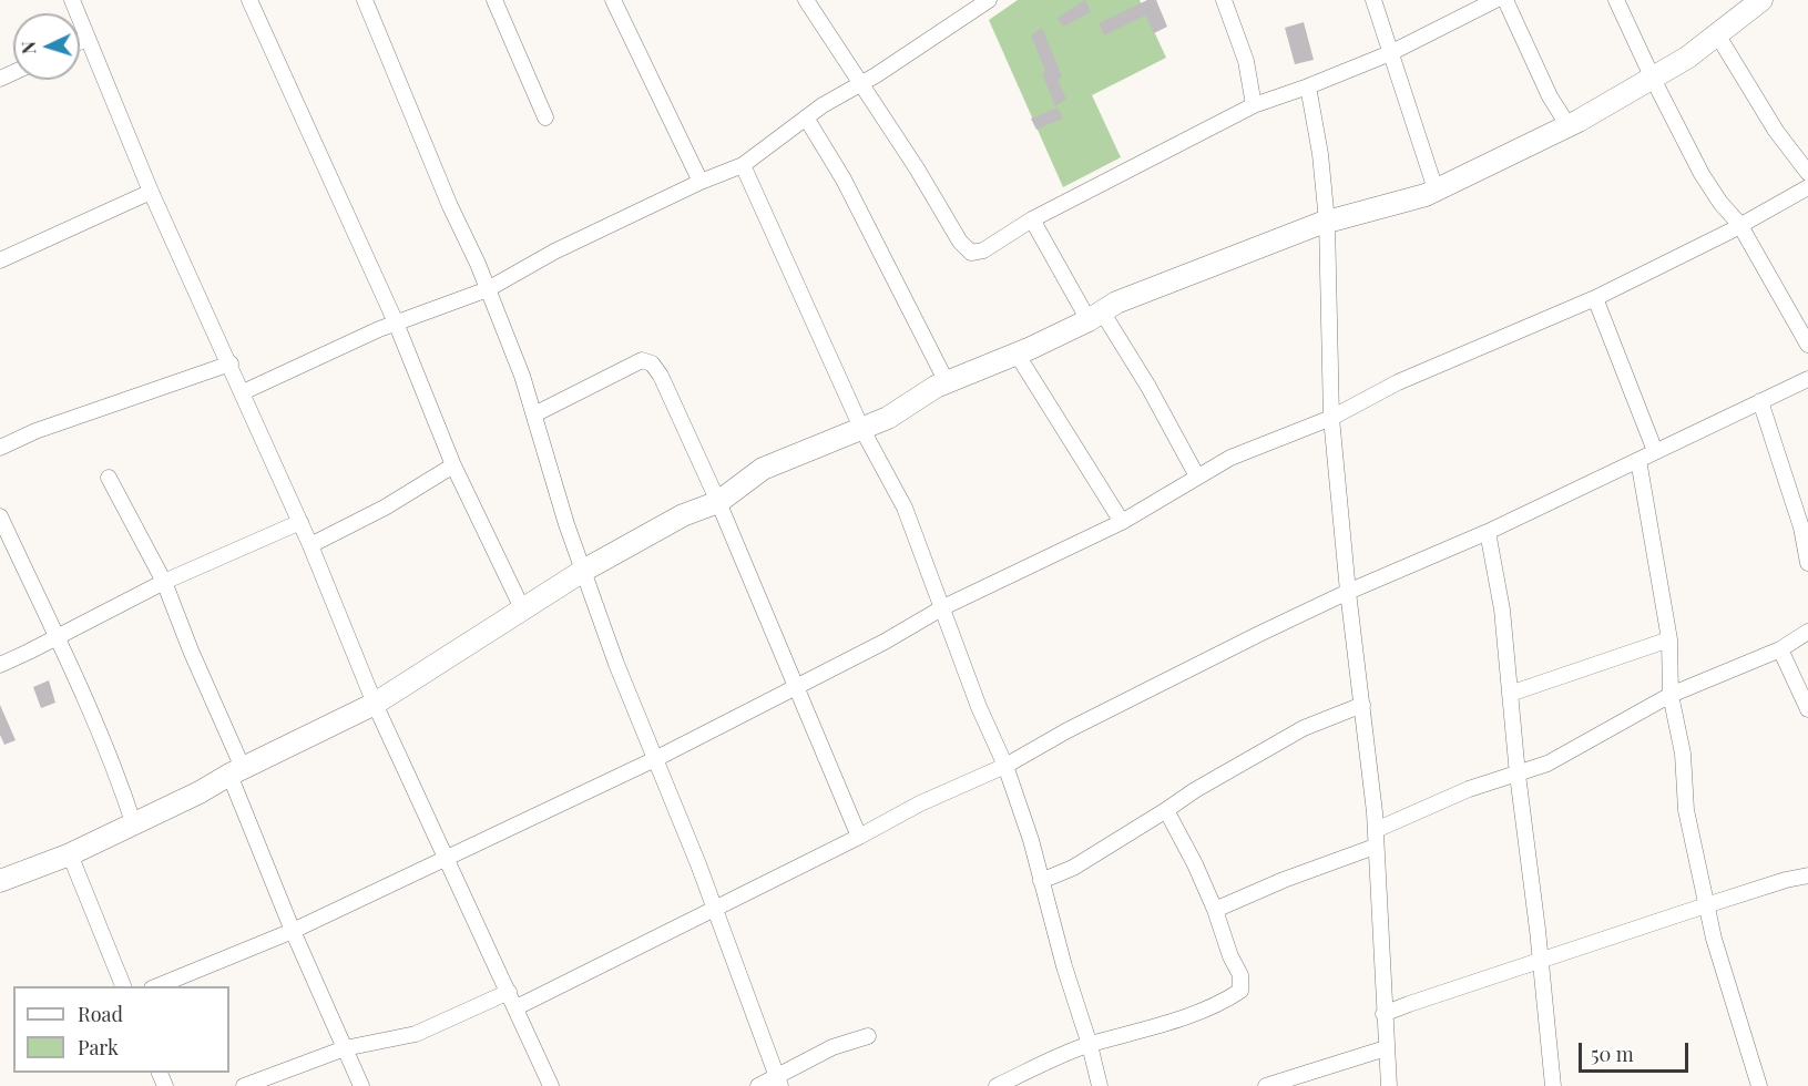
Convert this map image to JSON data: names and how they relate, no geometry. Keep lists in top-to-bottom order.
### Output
{
  "legend": ["Road", "Park"],
  "scale_bar": "50 m",
  "north": "left"
}
